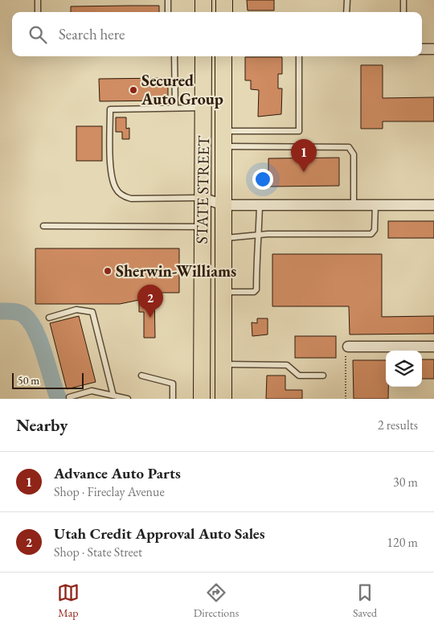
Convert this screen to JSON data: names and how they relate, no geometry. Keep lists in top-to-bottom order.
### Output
{
  "streets": {
    "main road": ["STATE STREET"]
  },
  "places": ["Secured Auto Group", "Sherwin-Williams"],
  "scale_bar": "50 m",
  "page": {
    "search": "Search here",
    "pins": ["1", "2"],
    "scale": "50 m",
    "heading": ["Nearby", "2 results"],
    "list": [
      {
        "mark": "1",
        "name": "Advance Auto Parts",
        "note": "Shop · Fireclay Avenue",
        "value": "30 m"
      },
      {
        "mark": "2",
        "name": "Utah Credit Approval Auto Sales",
        "note": "Shop · State Street",
        "value": "120 m"
      }
    ],
    "nav": ["Map", "Directions", "Saved"]
  }
}
